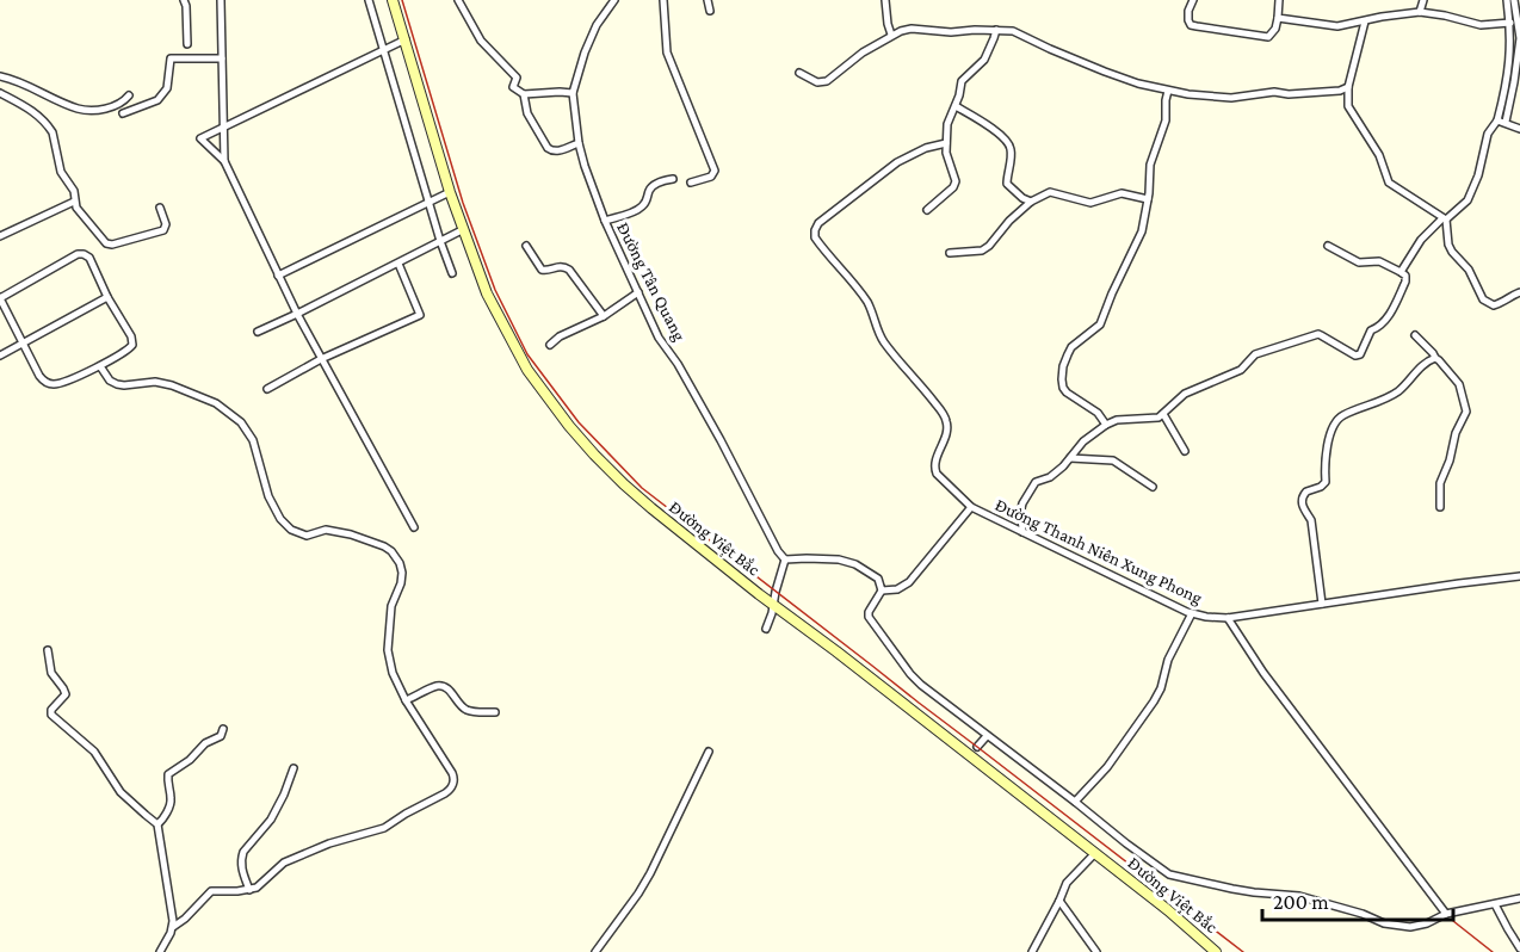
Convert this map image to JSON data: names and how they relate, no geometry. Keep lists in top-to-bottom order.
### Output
{
  "streets": {
    "main road": ["Đường Việt Bắc"],
    "street": ["Đường Tân Quang", "Đường Thanh Niên Xung Phong"]
  },
  "scale_bar": "200 m"
}
